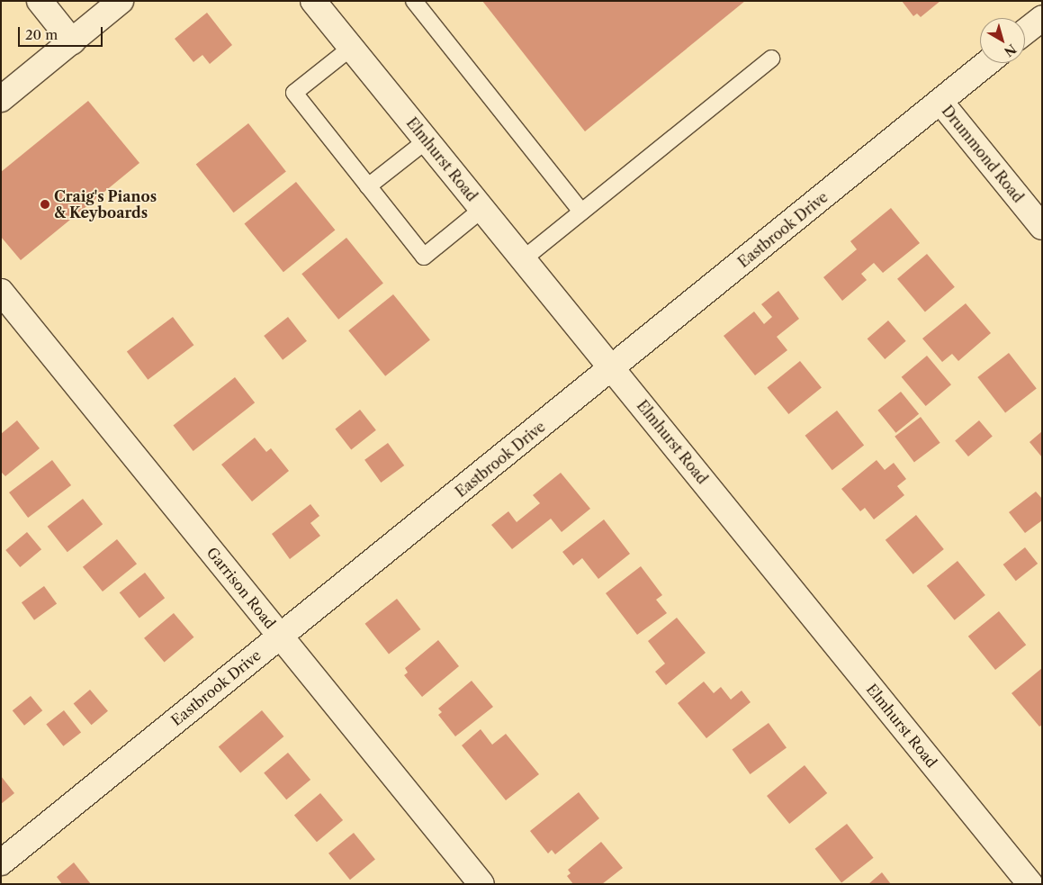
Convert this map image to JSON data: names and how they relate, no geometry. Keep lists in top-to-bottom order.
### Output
{
  "streets": {
    "street": [
      "Drummond Road",
      "Elmhurst Road",
      "Eastbrook Drive",
      "Garrison Road"
    ]
  },
  "crossings": [
    ["Drummond Road", "Eastbrook Drive"],
    ["Elmhurst Road", "Eastbrook Drive"],
    ["Eastbrook Drive", "Garrison Road"]
  ],
  "places": ["Craig's Pianos & Keyboards"],
  "scale_bar": "20 m",
  "north": "bottom right"
}
